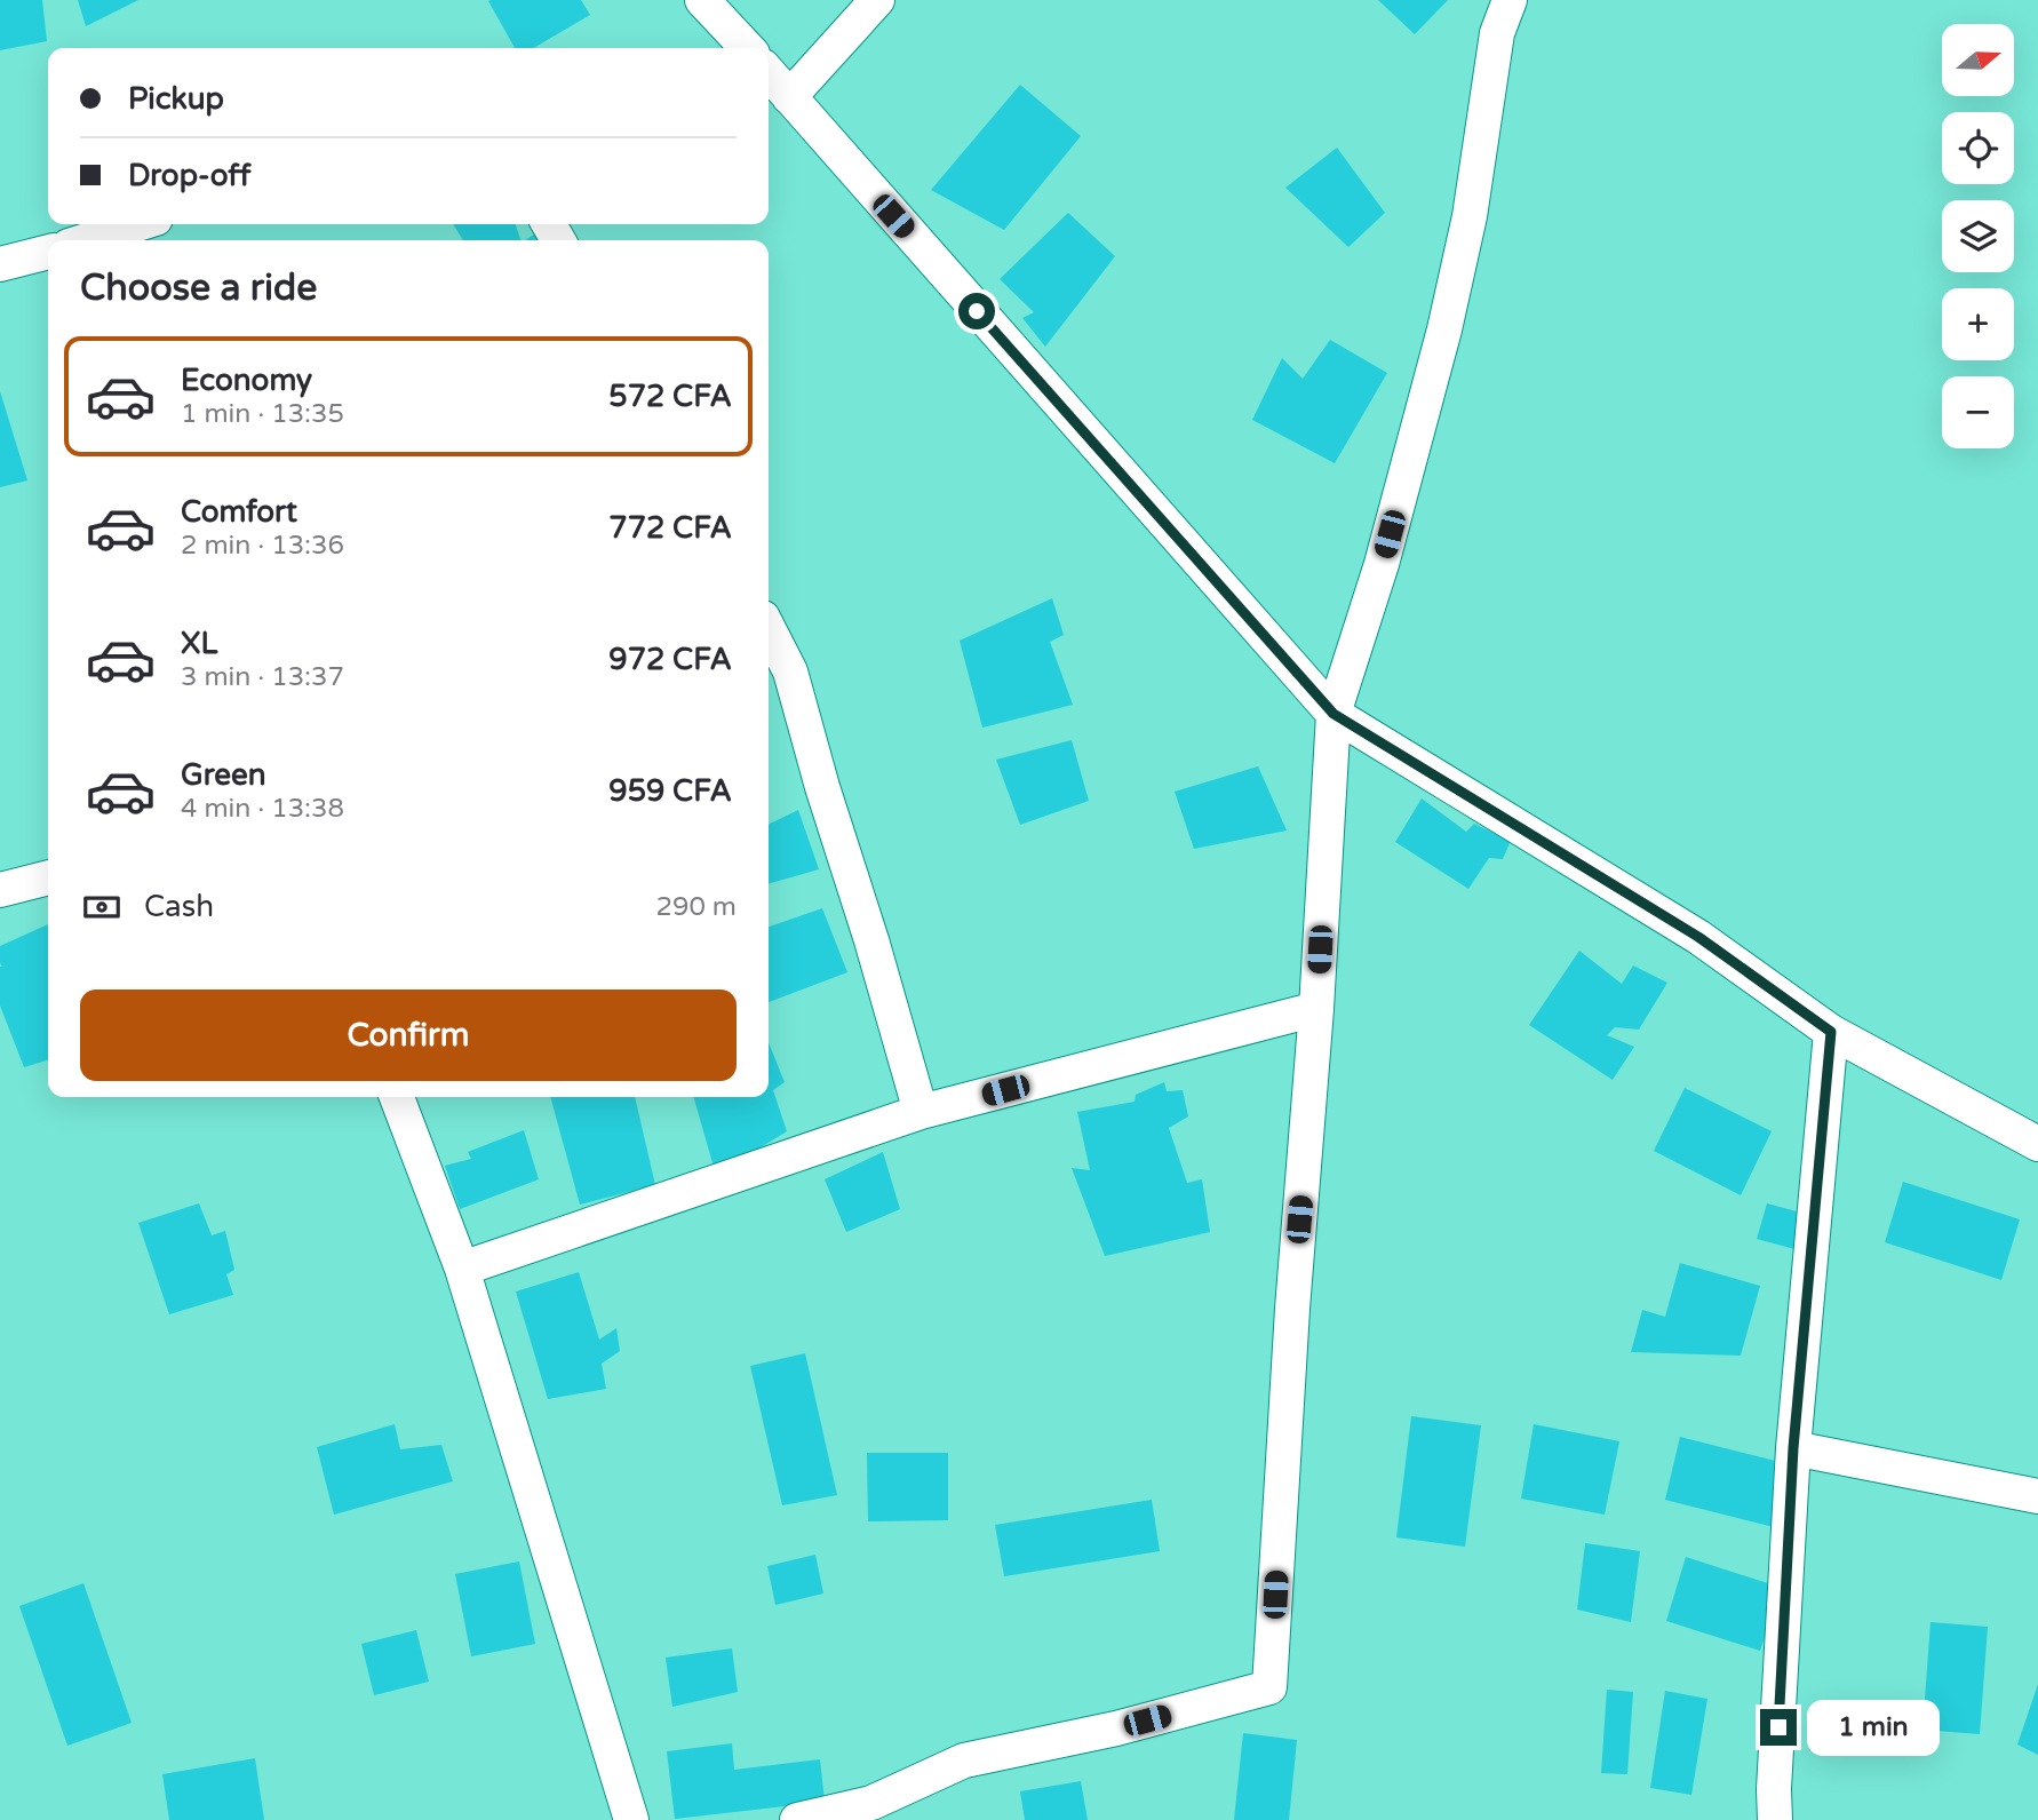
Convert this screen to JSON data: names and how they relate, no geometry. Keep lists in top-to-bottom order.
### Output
{
  "north": "right",
  "page": {
    "map_buttons": ["+", "−"],
    "banner": ["Pickup", "Drop-off"],
    "heading": "Choose a ride",
    "list": [
      {
        "name": "Economy",
        "note": "1 min · 13:35",
        "value": "572 CFA"
      },
      {
        "name": "Comfort",
        "note": "2 min · 13:36",
        "value": "772 CFA"
      },
      {
        "name": "XL",
        "note": "3 min · 13:37",
        "value": "972 CFA"
      },
      {
        "name": "Green",
        "note": "4 min · 13:38",
        "value": "959 CFA"
      }
    ],
    "pay": ["Cash", "290 m"],
    "buttons": "Confirm",
    "bubble": "1 min"
  }
}
